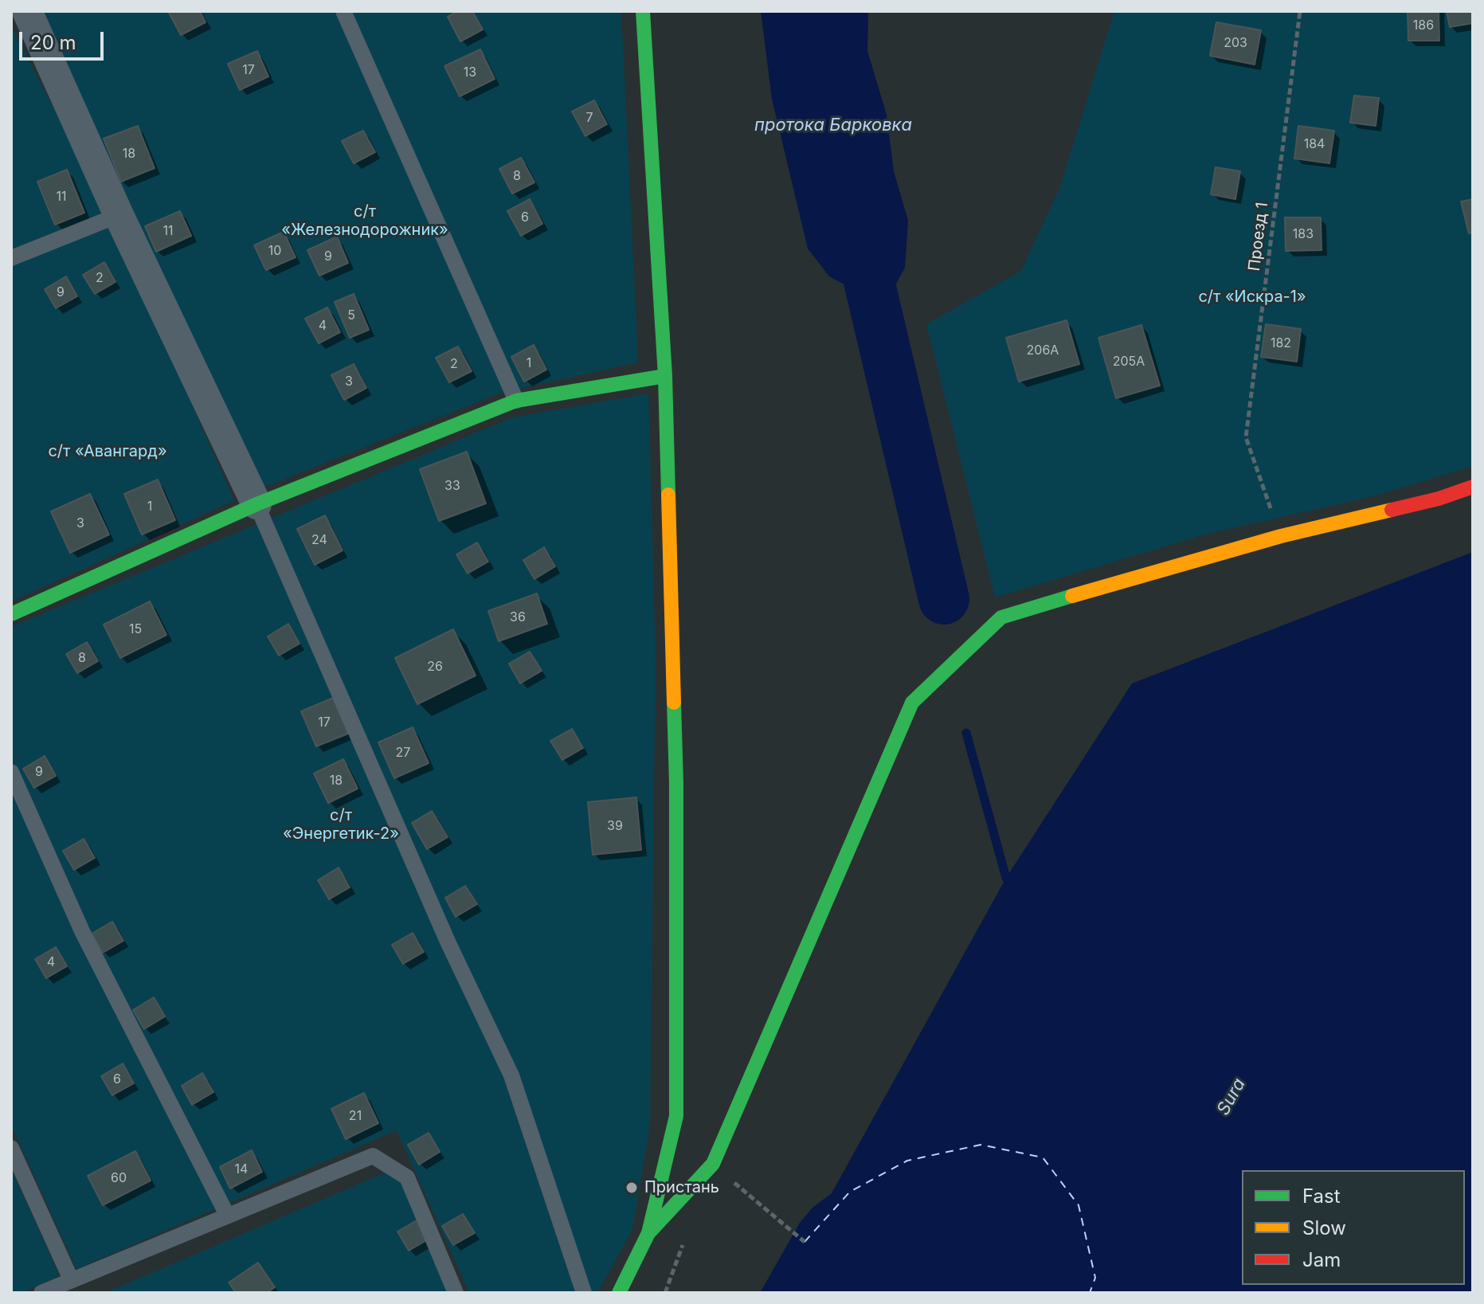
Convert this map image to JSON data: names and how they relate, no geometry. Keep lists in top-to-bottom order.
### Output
{
  "streets": {
    "path": ["Проезд 1"]
  },
  "water": ["протока Барковка", "Sura"],
  "parks": [
    "с/т «Железнодорожник»",
    "с/т «Искра-1»",
    "с/т «Авангард»",
    "с/т «Энергетик-2»"
  ],
  "places": ["Пристань"],
  "house_numbers": [
    "186",
    "203",
    "17",
    "13",
    "7",
    "184",
    "18",
    "8",
    "11",
    "6",
    "11",
    "183",
    "10",
    "9",
    "2",
    "9",
    "5",
    "4",
    "182",
    "206А",
    "205А",
    "1",
    "2",
    "3",
    "33",
    "1",
    "3",
    "24",
    "36",
    "15",
    "8",
    "26",
    "17",
    "27",
    "9",
    "18",
    "39",
    "4",
    "6",
    "21",
    "14",
    "60"
  ],
  "legend": ["Fast", "Slow", "Jam"],
  "scale_bar": "20 m"
}
